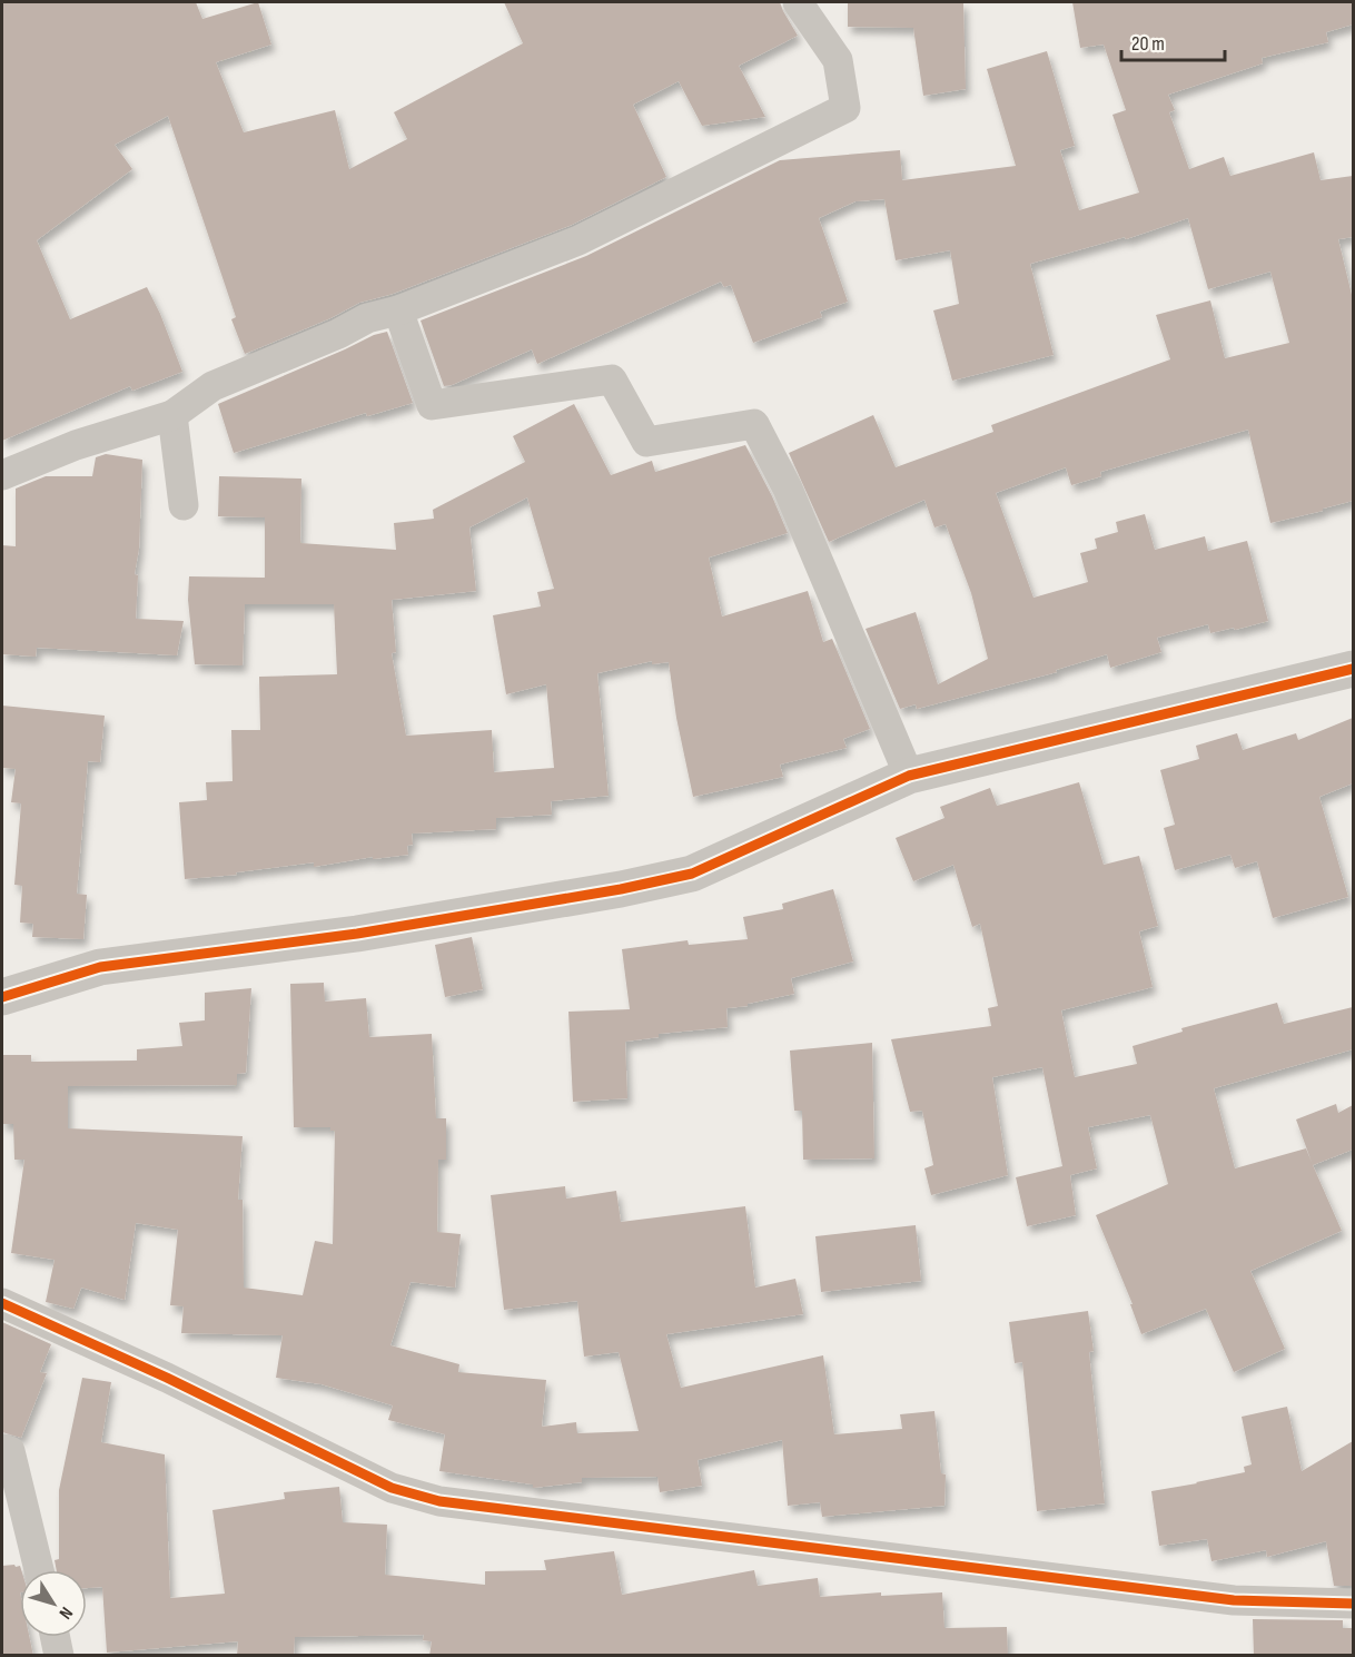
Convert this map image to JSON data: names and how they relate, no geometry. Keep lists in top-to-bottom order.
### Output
{
  "scale_bar": "20 m",
  "north": "bottom right"
}
